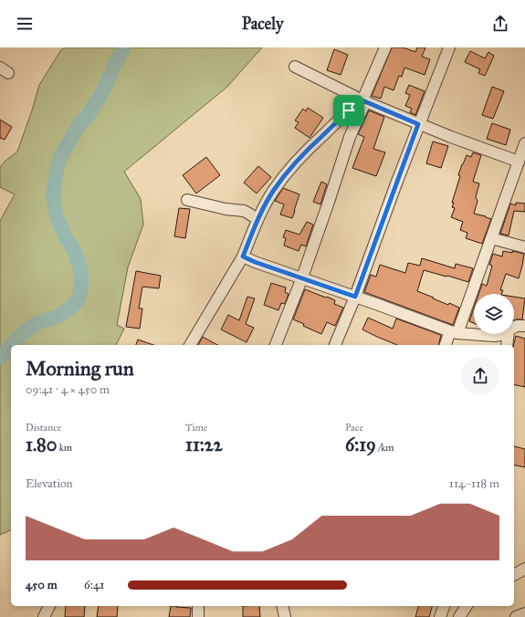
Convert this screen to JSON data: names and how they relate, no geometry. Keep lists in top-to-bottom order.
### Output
{
  "page": {
    "header": "Pacely",
    "heading": ["Morning run", "09:41 · 4 × 450 m"],
    "stats": [
      ["Distance", "1.80 km"],
      ["Time", "11:22"],
      ["Pace", "6:19 /km"]
    ],
    "chart": ["Elevation", "114–118 m"],
    "list": [
      {
        "name": "450 m",
        "note": "6:41"
      }
    ]
  }
}
